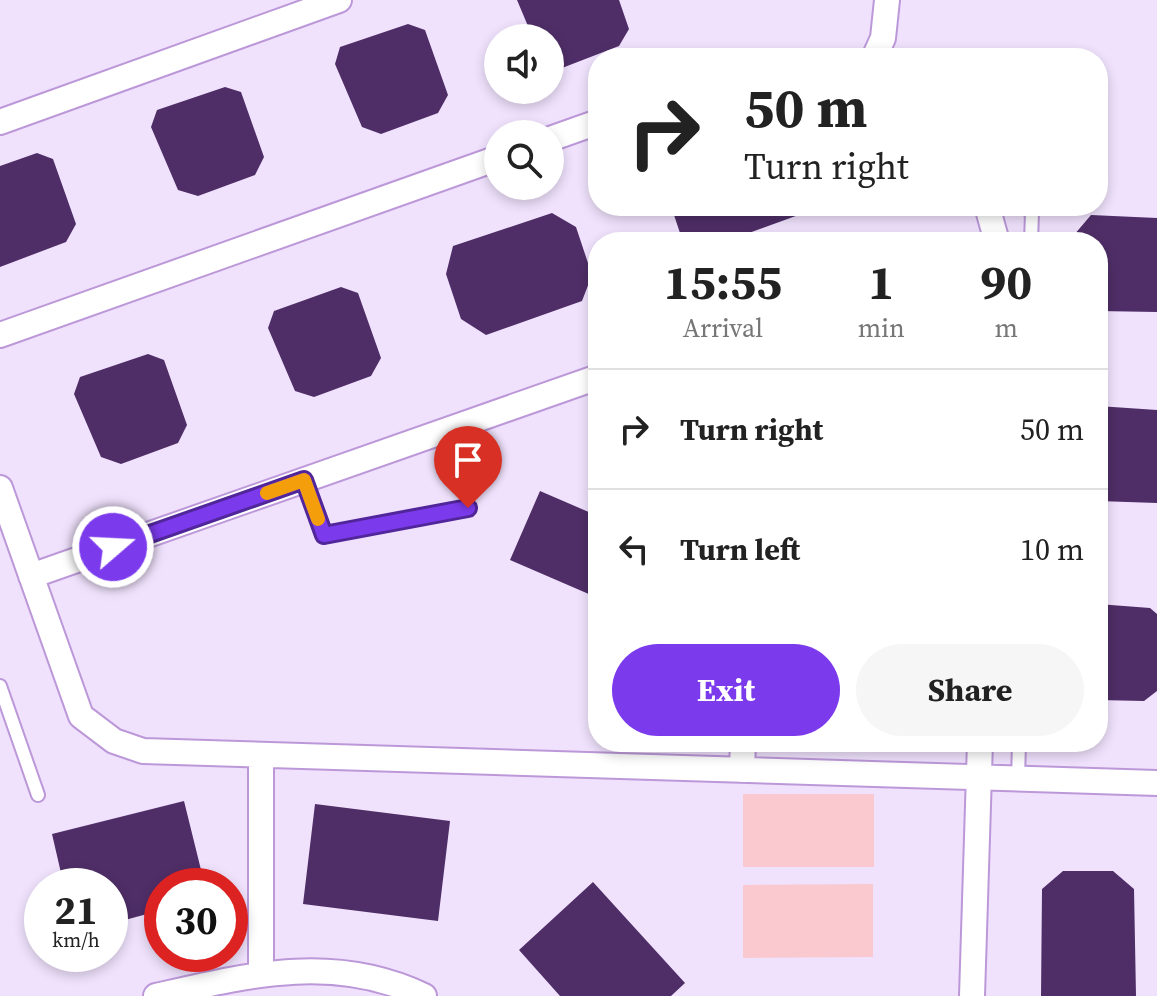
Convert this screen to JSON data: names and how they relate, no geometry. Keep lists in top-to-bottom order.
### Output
{
  "page": {
    "turn": ["50 m", "Turn right"],
    "eta": [
      "15:55",
      "Arrival",
      "1",
      "min",
      "90",
      "m"
    ],
    "list": [
      {
        "name": "Turn right",
        "value": "50 m"
      },
      {
        "name": "Turn left",
        "value": "10 m"
      }
    ],
    "buttons": ["Exit", "Share"],
    "speed": "21 km/h",
    "limit": "30"
  }
}
